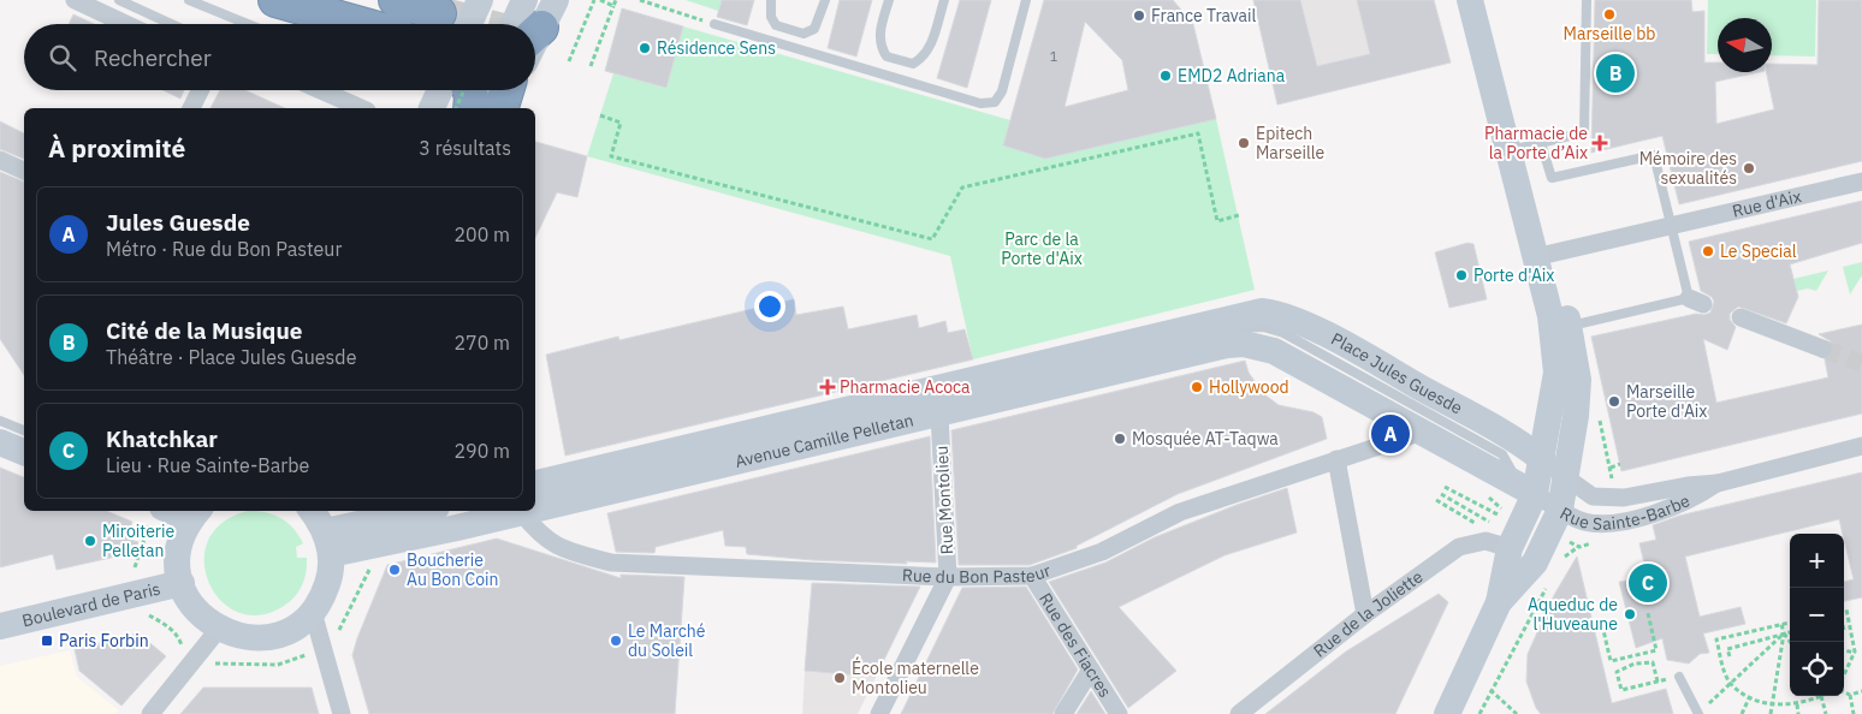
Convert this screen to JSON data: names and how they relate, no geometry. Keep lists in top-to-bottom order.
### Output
{
  "streets": {
    "street": [
      "Rue d'Aix",
      "Place Jules Guesde",
      "Avenue Camille Pelletan",
      "Rue Montolieu",
      "Rue Sainte-Barbe",
      "Rue du Bon Pasteur",
      "Boulevard de Paris",
      "Rue de la Joliette",
      "Rue des Fiacres"
    ]
  },
  "crossings": [
    ["Place Jules Guesde", "Avenue Camille Pelletan"],
    ["Place Jules Guesde", "Rue Sainte-Barbe"],
    ["Avenue Camille Pelletan", "Rue Montolieu"],
    ["Avenue Camille Pelletan", "Rue du Bon Pasteur"],
    ["Rue Montolieu", "Rue du Bon Pasteur"],
    ["Rue du Bon Pasteur", "Rue des Fiacres"]
  ],
  "parks": ["Parc de la Porte d'Aix"],
  "places": {
    "other": [
      "Marseille bb",
      "France Travail",
      "Résidence Sens",
      "EMD2 Adriana",
      "Epitech Marseille",
      "Mémoire des sexualités",
      "Le Special",
      "Porte d'Aix",
      "Hollywood",
      "Marseille Porte d'Aix",
      "Mosquée AT-Taqwa",
      "Miroiterie Pelletan",
      "Boucherie Au Bon Coin",
      "Aqueduc de l'Huveaune",
      "Le Marché du Soleil",
      "École maternelle Montolieu"
    ],
    "health": ["Pharmacie de la Porte d’Aix", "Pharmacie Acoca"],
    "transit": ["Paris Forbin"]
  },
  "house_numbers": ["1"],
  "north": "left",
  "page": {
    "search": "Rechercher",
    "pins": ["B", "A", "C"],
    "heading": ["À proximité", "3 résultats"],
    "list": [
      {
        "mark": "A",
        "name": "Jules Guesde",
        "note": "Métro · Rue du Bon Pasteur",
        "value": "200 m"
      },
      {
        "mark": "B",
        "name": "Cité de la Musique",
        "note": "Théâtre · Place Jules Guesde",
        "value": "270 m"
      },
      {
        "mark": "C",
        "name": "Khatchkar",
        "note": "Lieu · Rue Sainte-Barbe",
        "value": "290 m"
      }
    ],
    "map_buttons": ["+", "−"]
  }
}
